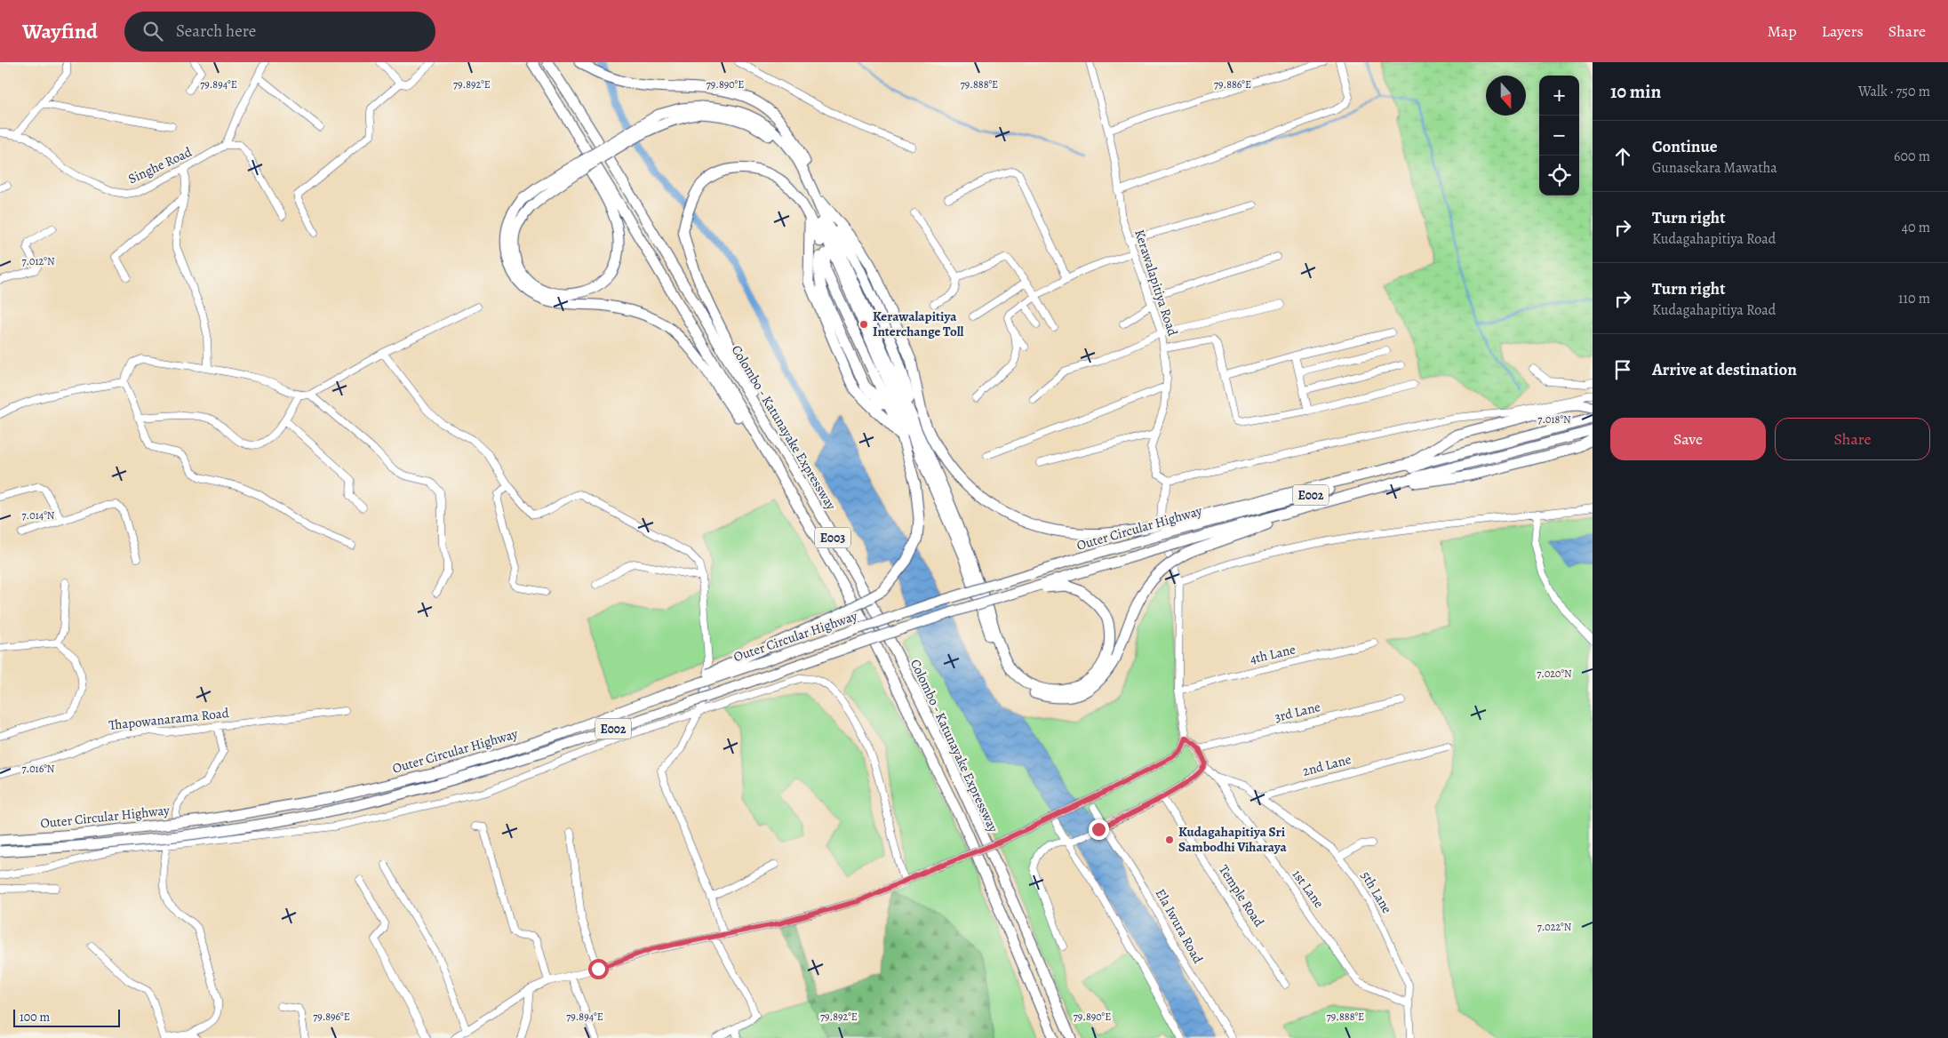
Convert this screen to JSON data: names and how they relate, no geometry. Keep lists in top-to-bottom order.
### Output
{
  "streets": {
    "highway": [
      "Colombo - Katunayake Expressway",
      "E002",
      "Outer Circular Highway",
      "E003"
    ],
    "street": [
      "Singhe Road",
      "Kerawalapitiya Road",
      "4th Lane",
      "3rd Lane",
      "Thapowanarama Road",
      "2nd Lane",
      "1st Lane",
      "5th Lane",
      "Temple Road",
      "Ela Iwura Road"
    ]
  },
  "crossings": [
    ["2nd Lane", "5th Lane"],
    ["1st Lane", "5th Lane"]
  ],
  "places": ["Kerawalapitiya Interchange Toll", "Kudagahapitiya Sri Sambodhi Viharaya"],
  "scale_bar": "100 m",
  "north": "bottom",
  "page": {
    "header": "Wayfind",
    "search": "Search here",
    "nav": ["Map", "Layers", "Share"],
    "heading": ["10 min", "Walk · 750 m"],
    "map_buttons": ["+", "−"],
    "list": [
      ["Continue", "Gunasekara Mawatha", "600 m"],
      ["Turn right", "Kudagahapitiya Road", "40 m"],
      ["Turn right", "Kudagahapitiya Road", "110 m"],
      "Arrive at destination"
    ],
    "buttons": ["Save", "Share"],
    "scale": "100 m"
  },
  "coordinates": [
    "79.894°E",
    "79.892°E",
    "79.890°E",
    "79.888°E",
    "79.886°E",
    "7.012°N",
    "7.018°N",
    "7.014°N",
    "7.020°N",
    "7.016°N",
    "7.022°N",
    "79.896°E"
  ]
}
